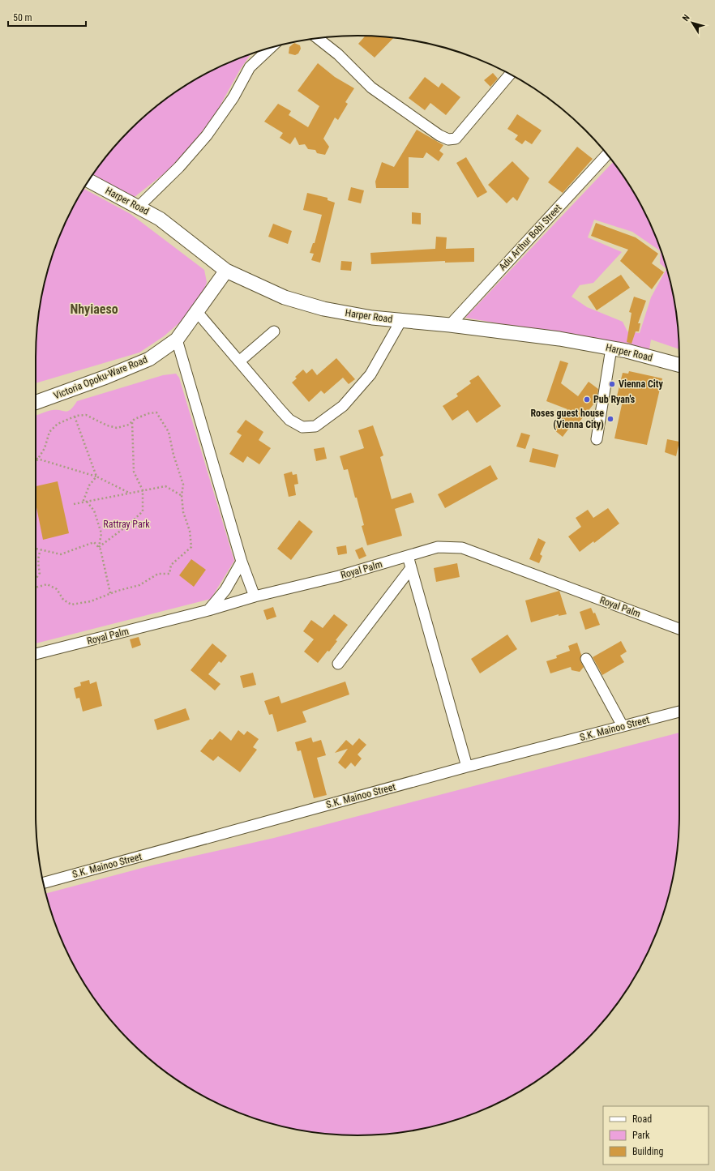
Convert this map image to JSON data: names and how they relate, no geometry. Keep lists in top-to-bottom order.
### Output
{
  "streets": {
    "main road": ["Harper Road", "Victoria Opoku-Ware Road"],
    "street": ["Adu Arthur Bobi Street", "Royal Palm", "S.K. Mainoo Street"]
  },
  "crossings": [
    ["Harper Road", "Adu Arthur Bobi Street"],
    ["Harper Road", "Victoria Opoku-Ware Road"]
  ],
  "districts": ["Nhyiaeso"],
  "parks": ["Rattray Park"],
  "places": ["Vienna City", "Pub Ryan's", "Roses guest house (Vienna City)"],
  "legend": ["Road", "Park", "Building"],
  "scale_bar": "50 m",
  "north": "top left"
}
